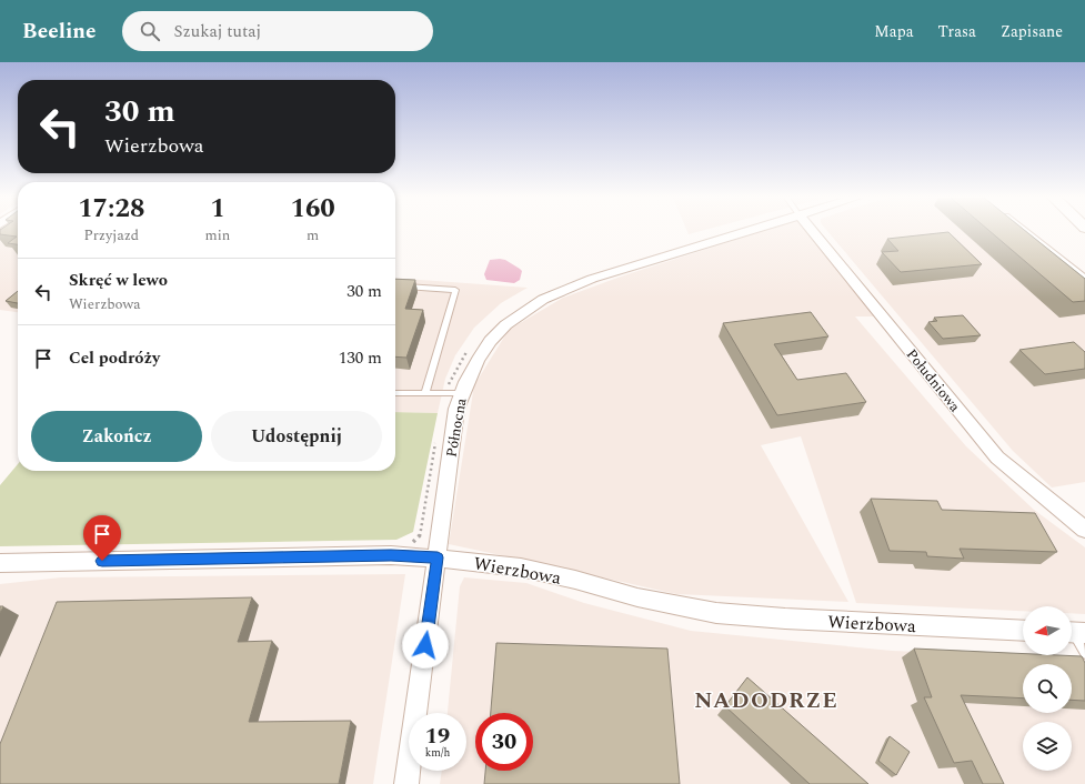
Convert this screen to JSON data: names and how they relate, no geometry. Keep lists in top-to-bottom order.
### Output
{
  "streets": {
    "street": ["Południowa", "Północna", "Wierzbowa"]
  },
  "crossings": [
    ["Północna", "Wierzbowa"]
  ],
  "districts": ["NADODRZE"],
  "north": "left",
  "page": {
    "header": "Beeline",
    "search": "Szukaj tutaj",
    "nav": ["Mapa", "Trasa", "Zapisane"],
    "turn": ["30 m", "Wierzbowa"],
    "eta": [
      "17:28",
      "Przyjazd",
      "1",
      "min",
      "160",
      "m"
    ],
    "list": [
      {
        "name": "Skręć w lewo",
        "note": "Wierzbowa",
        "value": "30 m"
      },
      {
        "name": "Cel podróży",
        "value": "130 m"
      }
    ],
    "buttons": ["Zakończ", "Udostępnij"],
    "speed": "19 km/h",
    "limit": "30"
  }
}
